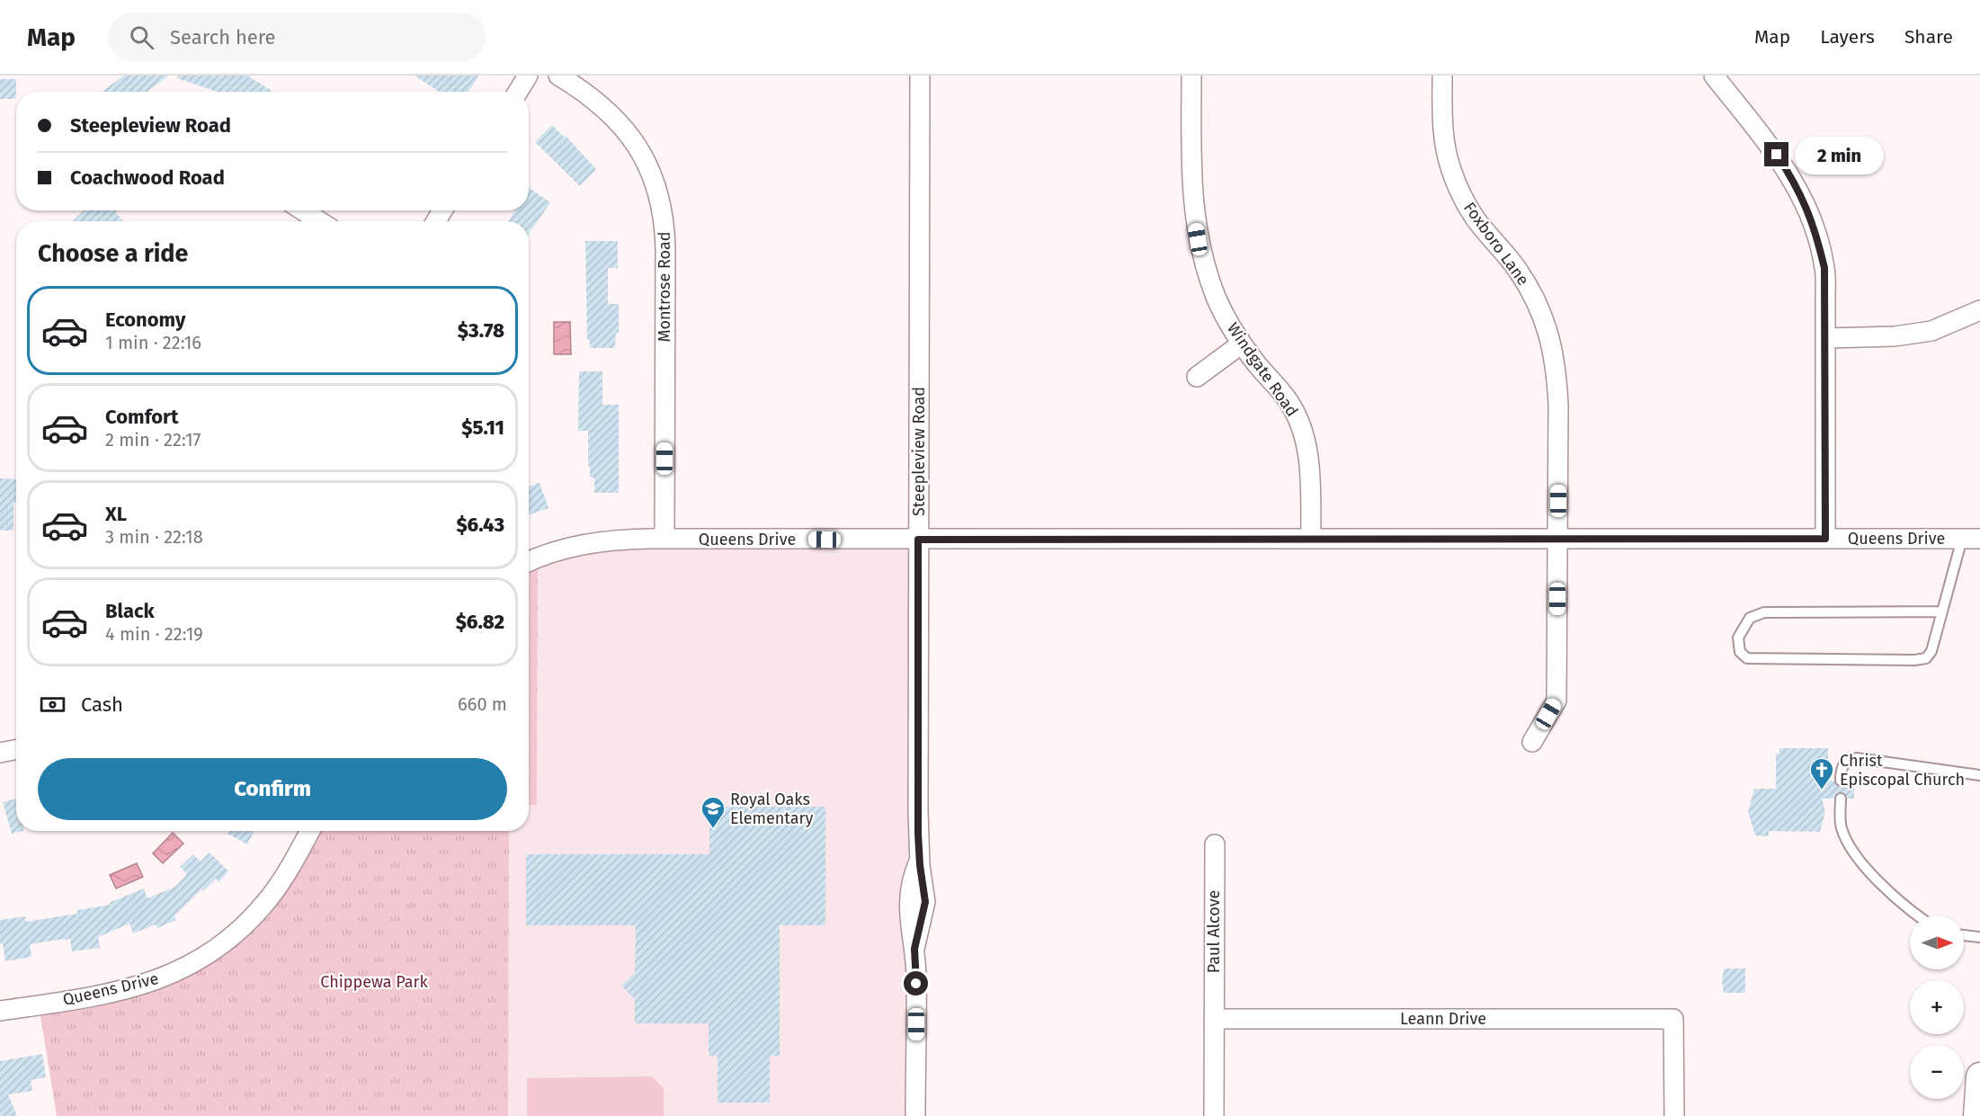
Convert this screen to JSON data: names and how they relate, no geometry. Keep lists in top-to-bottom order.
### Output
{
  "streets": {
    "street": [
      "Foxboro Lane",
      "Montrose Road",
      "Windgate Road",
      "Steepleview Road",
      "Queens Drive",
      "Paul Alcove",
      "Leann Drive"
    ]
  },
  "crossings": [
    ["Foxboro Lane", "Queens Drive"],
    ["Montrose Road", "Queens Drive"],
    ["Windgate Road", "Queens Drive"],
    ["Steepleview Road", "Queens Drive"],
    ["Paul Alcove", "Leann Drive"]
  ],
  "parks": ["Chippewa Park"],
  "places": {
    "church": ["Christ Episcopal Church"],
    "school or university": ["Royal Oaks Elementary"]
  },
  "north": "right",
  "page": {
    "header": "Map",
    "search": "Search here",
    "nav": ["Map", "Layers", "Share"],
    "banner": ["Steepleview Road", "Coachwood Road"],
    "bubble": "2 min",
    "heading": "Choose a ride",
    "list": [
      {
        "name": "Economy",
        "note": "1 min · 22:16",
        "value": "$3.78"
      },
      {
        "name": "Comfort",
        "note": "2 min · 22:17",
        "value": "$5.11"
      },
      {
        "name": "XL",
        "note": "3 min · 22:18",
        "value": "$6.43"
      },
      {
        "name": "Black",
        "note": "4 min · 22:19",
        "value": "$6.82"
      }
    ],
    "pay": ["Cash", "660 m"],
    "buttons": "Confirm",
    "map_buttons": ["+", "−"]
  }
}
